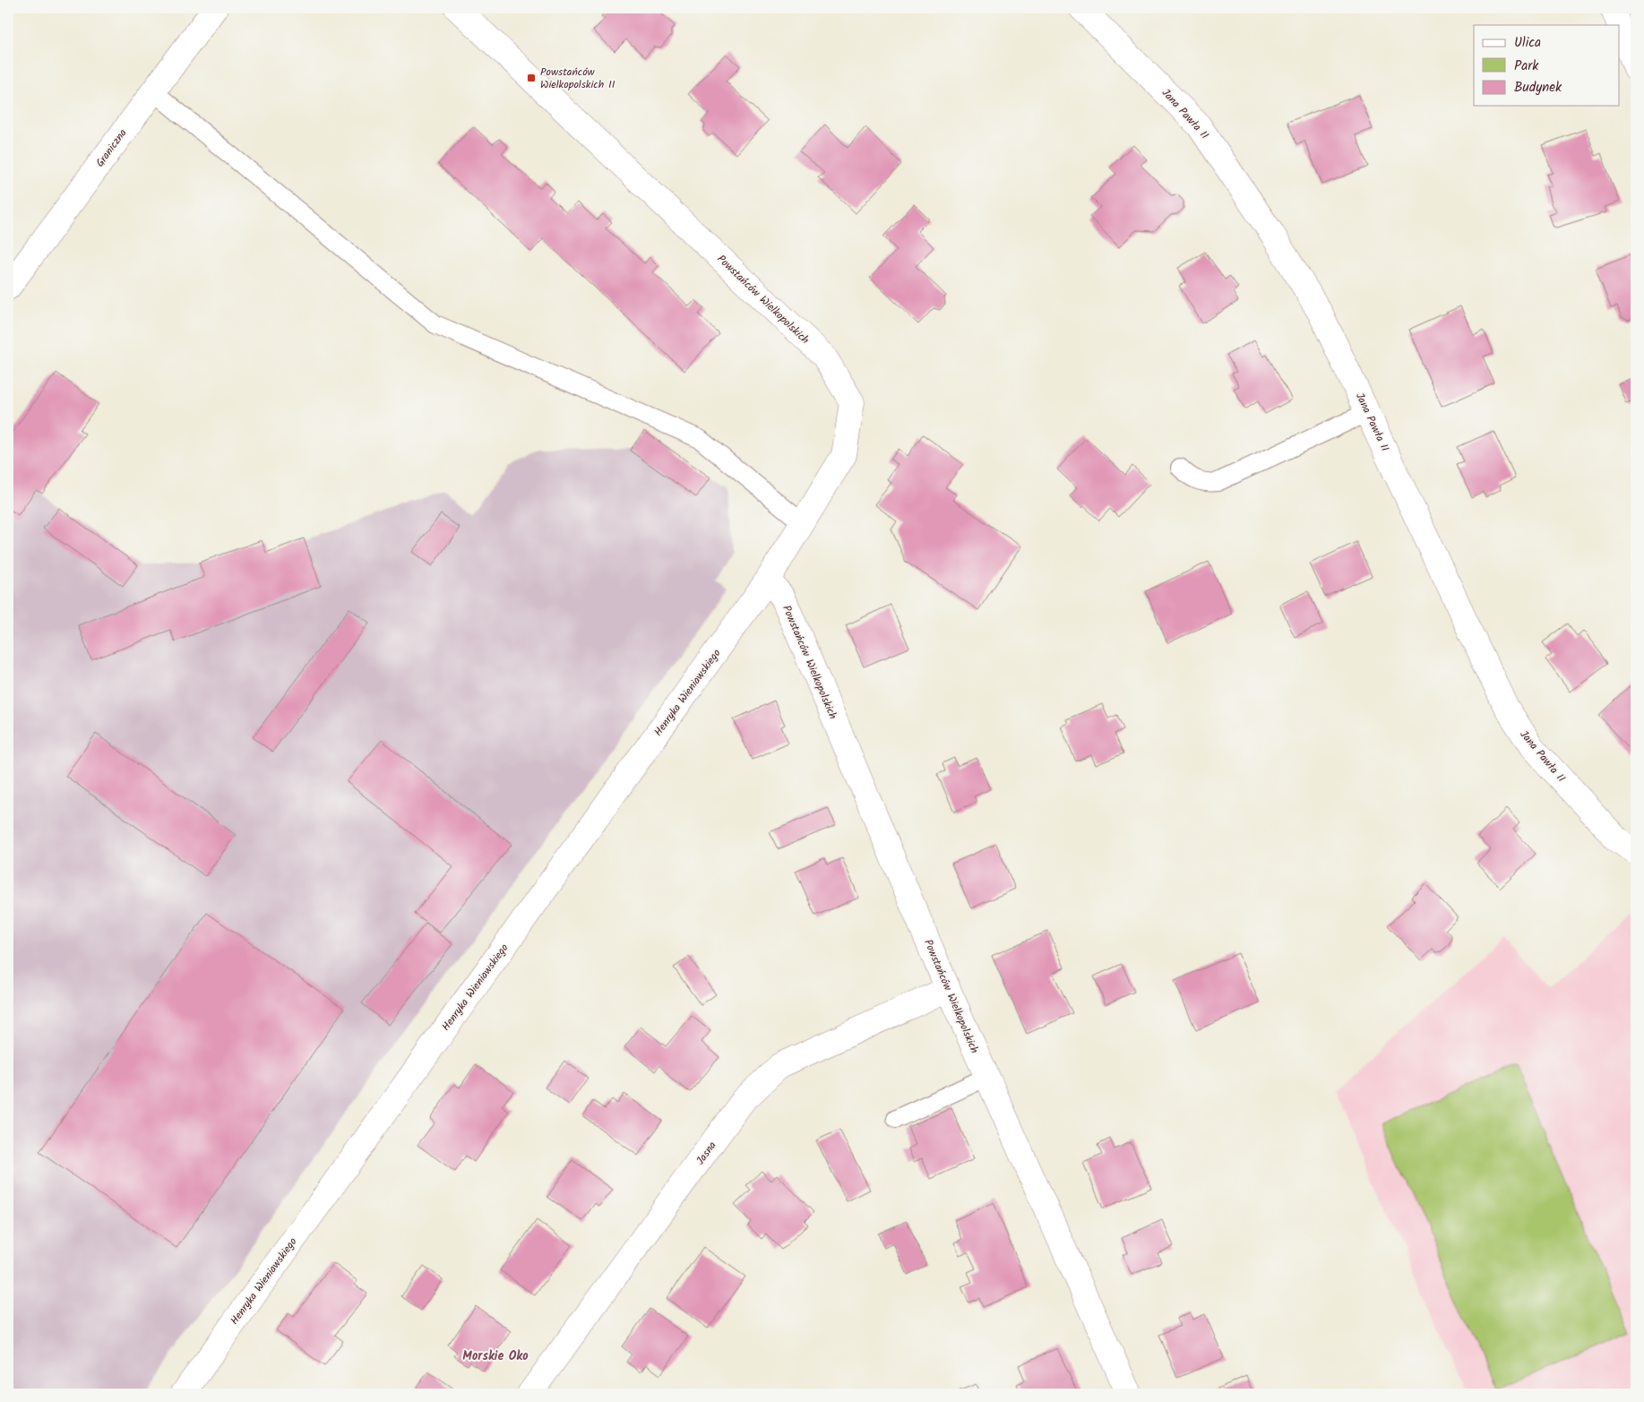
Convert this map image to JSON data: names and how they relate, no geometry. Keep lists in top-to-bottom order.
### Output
{
  "streets": {
    "street": [
      "Jana Pawła II",
      "Graniczna",
      "Powstańców Wielkopolskich",
      "Henryka Wieniawskiego",
      "Jasna"
    ]
  },
  "crossings": [
    ["Powstańców Wielkopolskich", "Henryka Wieniawskiego"],
    ["Powstańców Wielkopolskich", "Jasna"]
  ],
  "districts": ["Morskie Oko"],
  "places": {
    "transit": ["Powstańców Wielkopolskich II"]
  },
  "legend": ["Ulica", "Park", "Budynek"]
}
